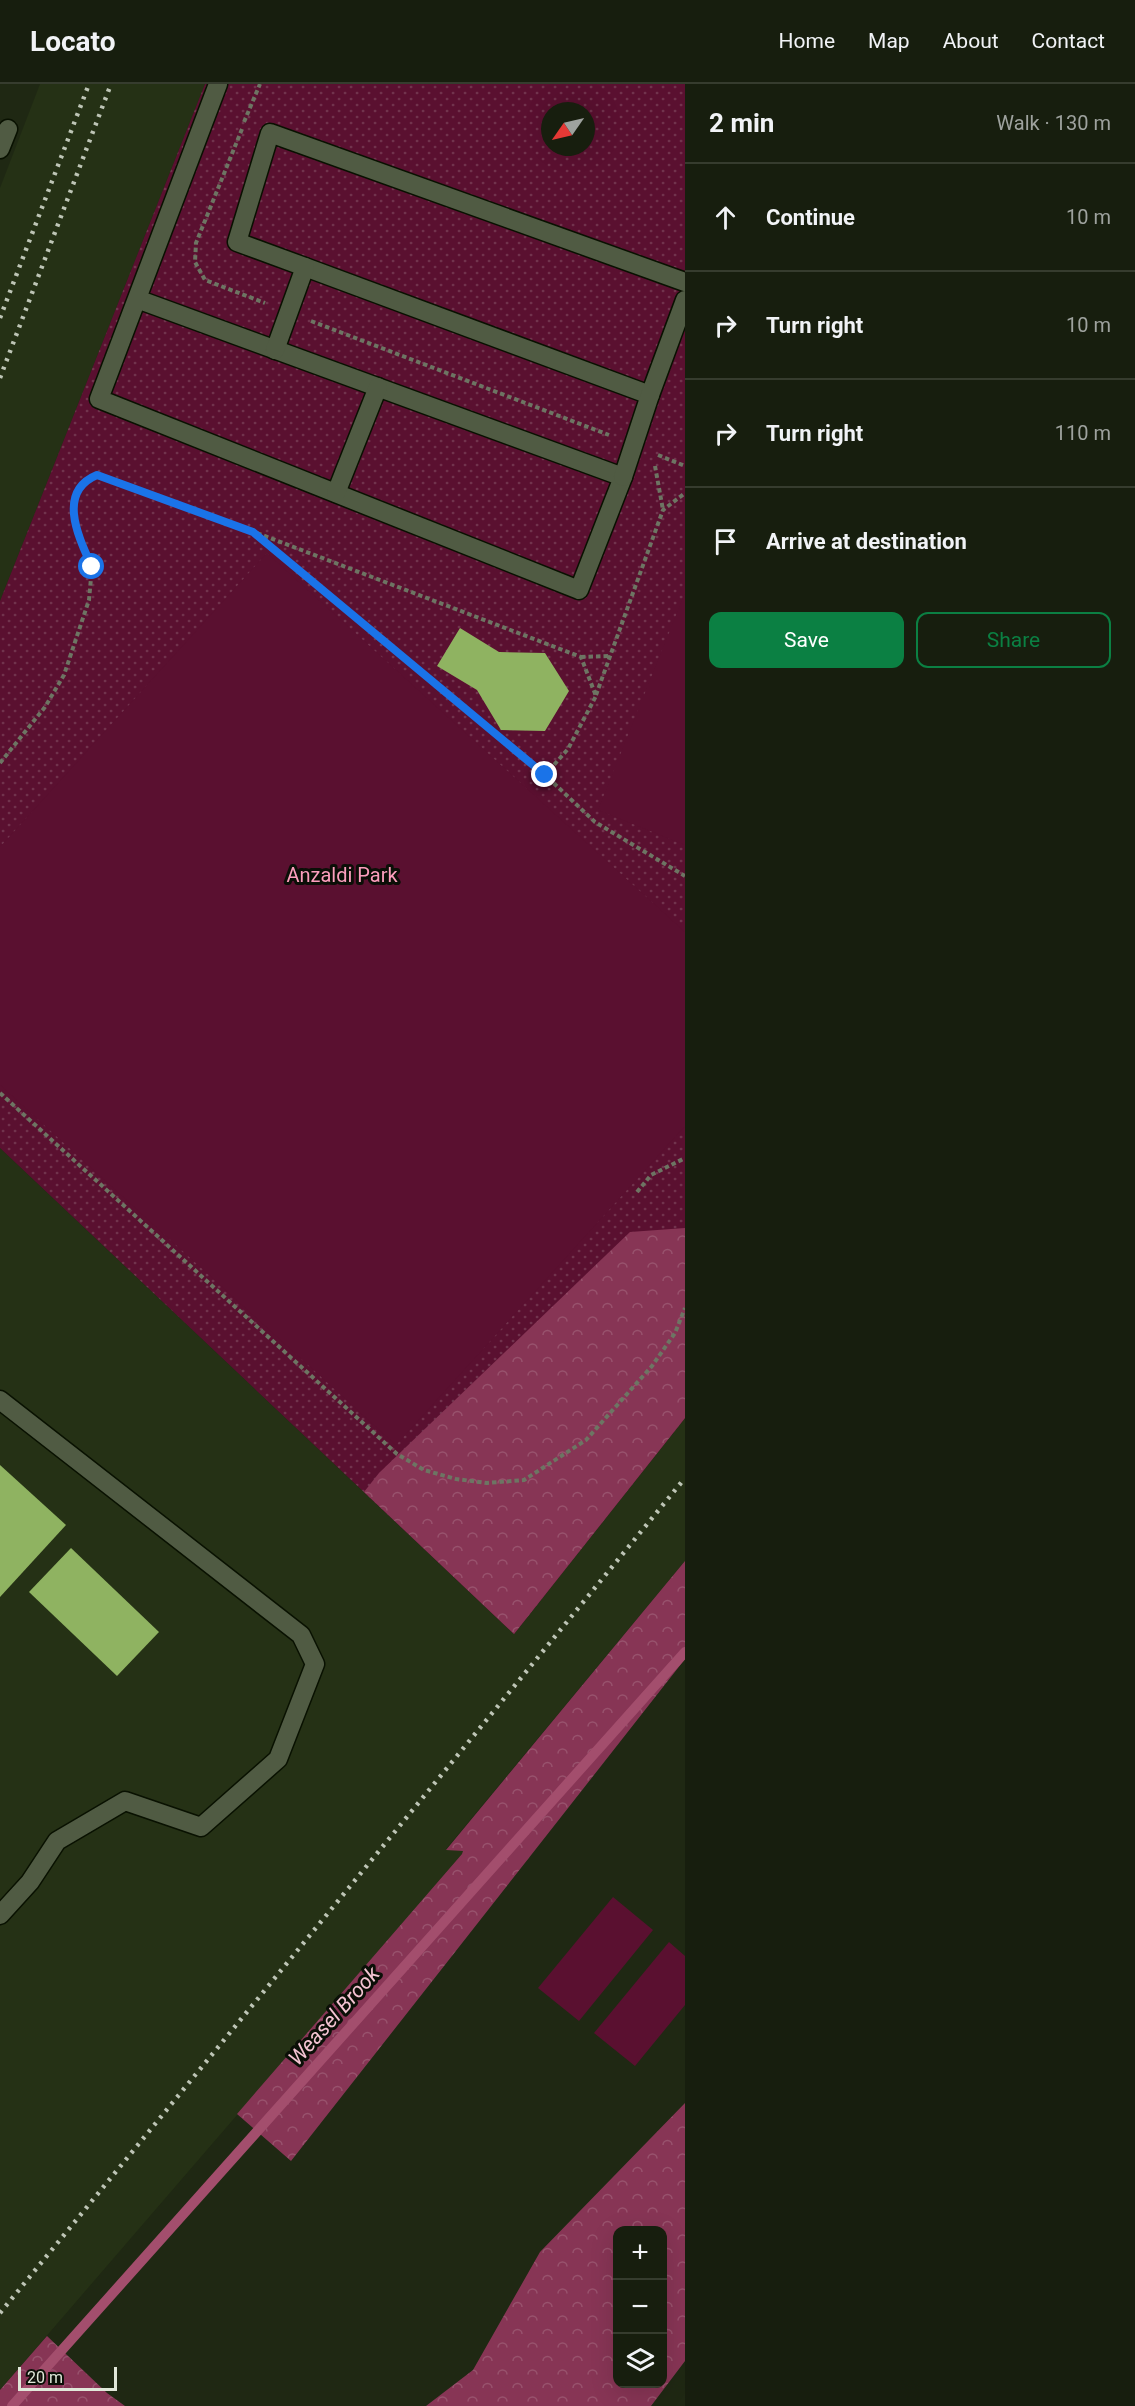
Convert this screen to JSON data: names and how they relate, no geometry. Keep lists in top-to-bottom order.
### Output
{
  "water": ["Weasel Brook"],
  "parks": ["Anzaldi Park"],
  "scale_bar": "20 m",
  "north": "bottom left",
  "page": {
    "header": "Locato",
    "nav": [
      "Home",
      "Map",
      "About",
      "Contact"
    ],
    "heading": ["2 min", "Walk · 130 m"],
    "list": [
      ["Continue", "10 m"],
      ["Turn right", "10 m"],
      ["Turn right", "110 m"],
      "Arrive at destination"
    ],
    "buttons": ["Save", "Share"],
    "map_buttons": ["+", "−"],
    "scale": "20 m"
  }
}
